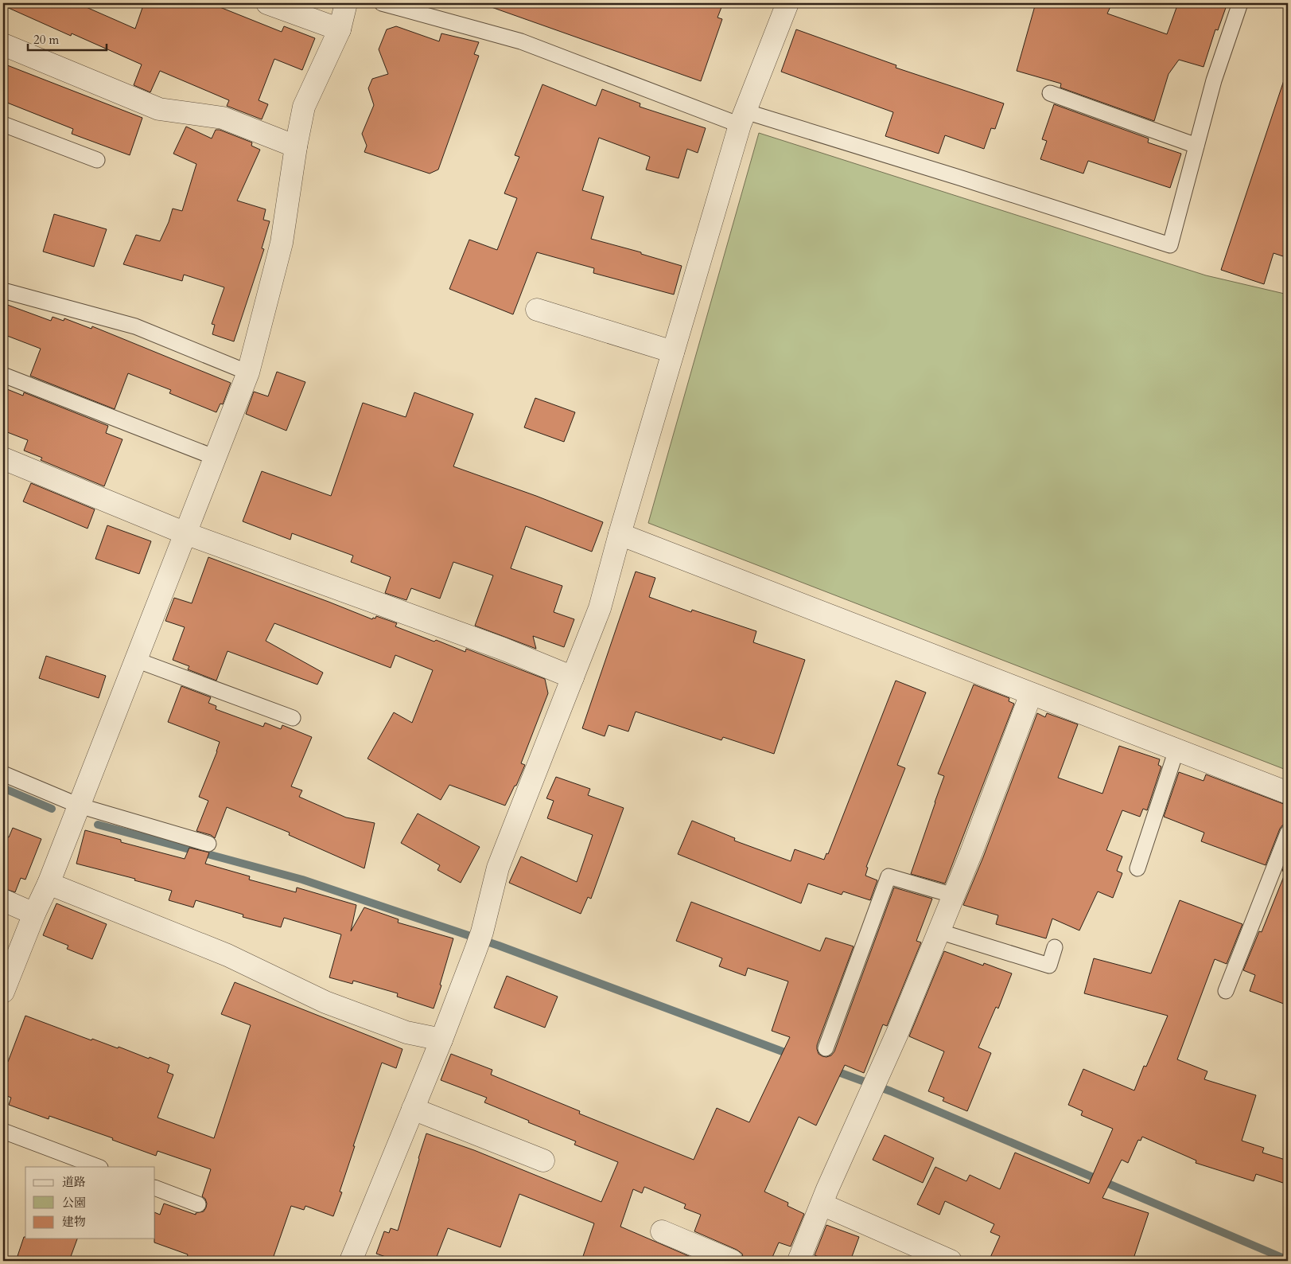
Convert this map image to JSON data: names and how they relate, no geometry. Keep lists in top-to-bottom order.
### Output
{
  "legend": ["道路", "公園", "建物"],
  "scale_bar": "20 m"
}
